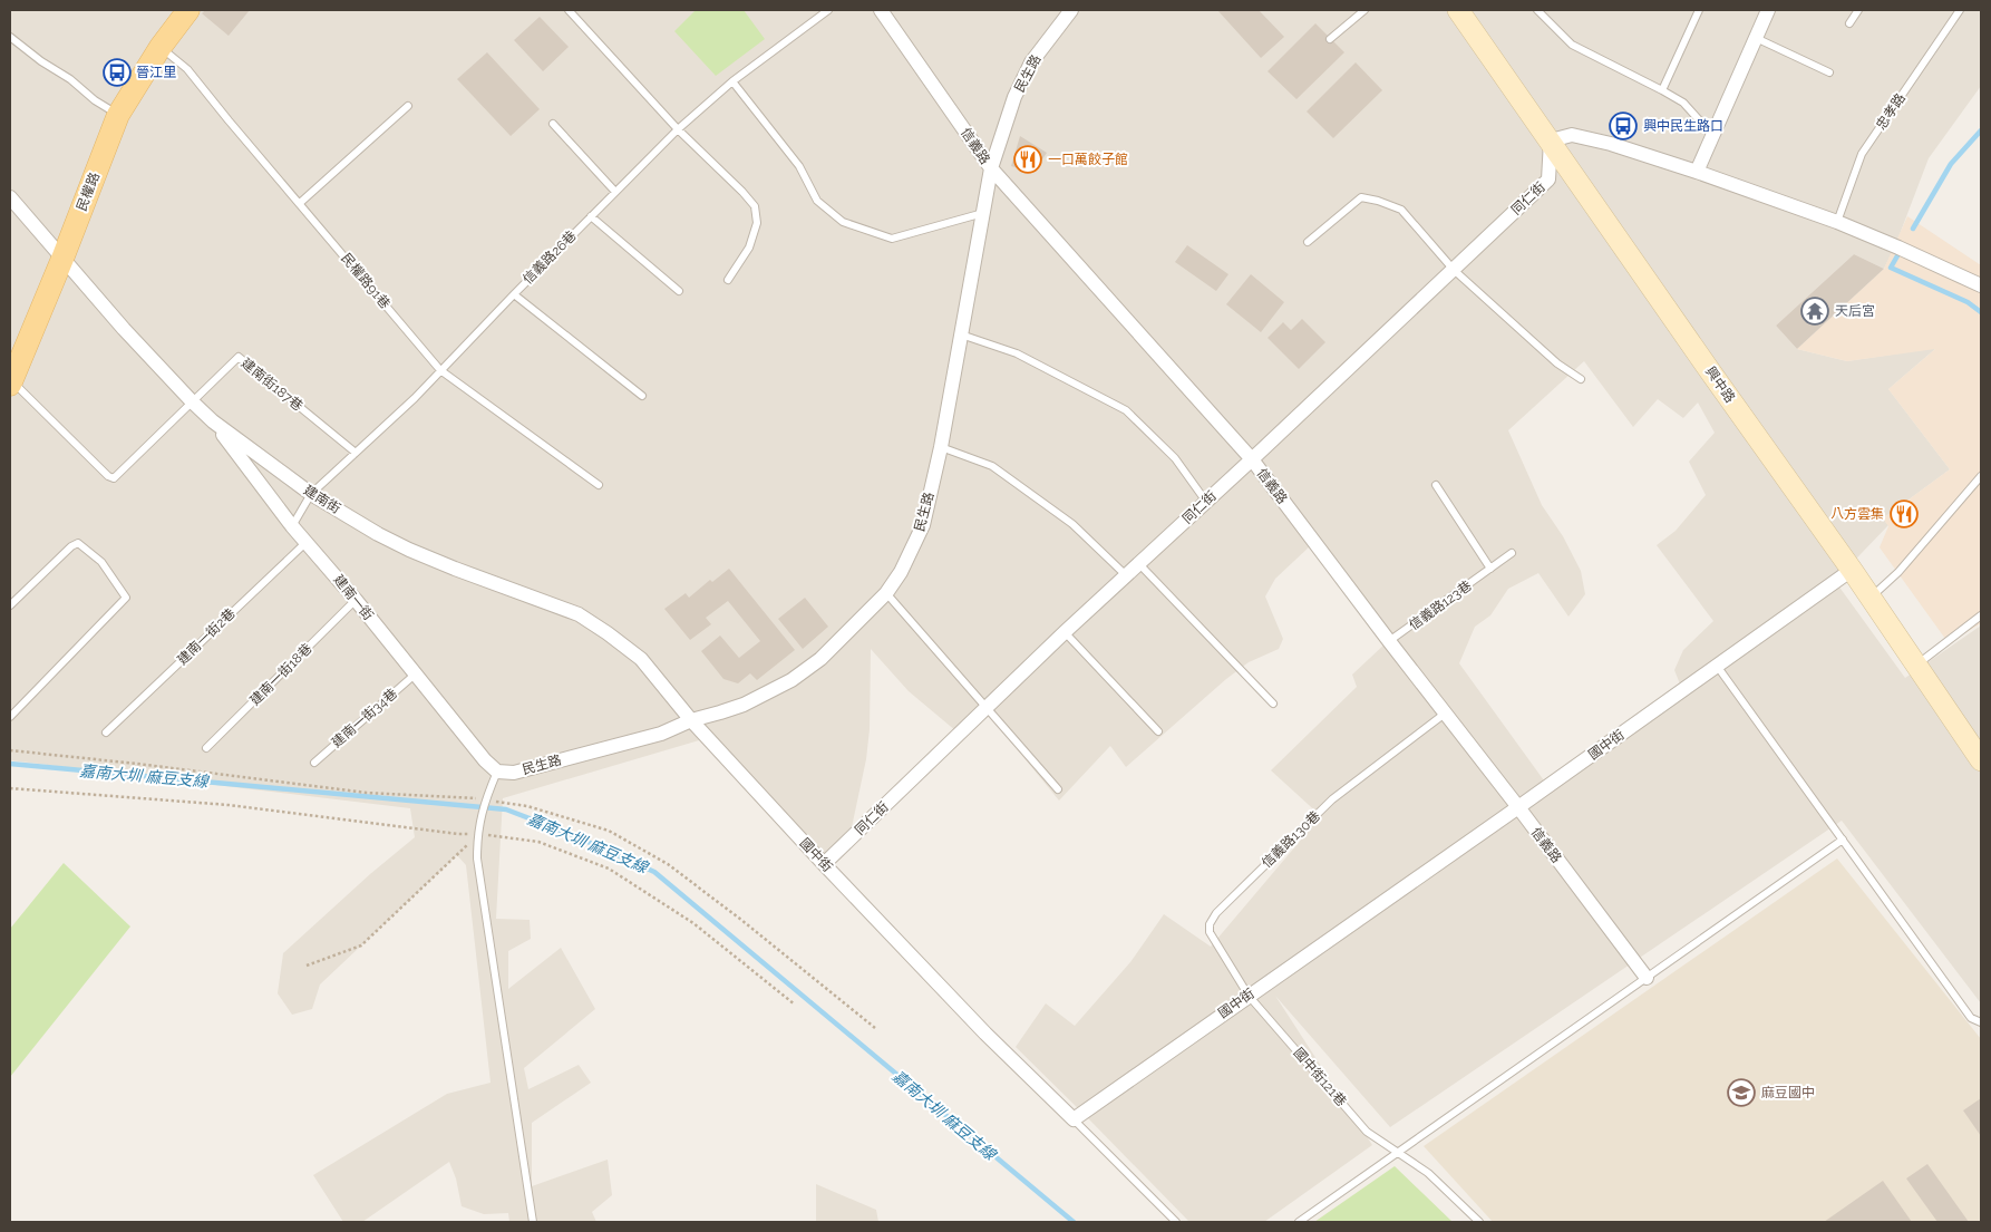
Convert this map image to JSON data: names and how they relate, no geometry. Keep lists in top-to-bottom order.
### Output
{
  "streets": {
    "main road": ["民權路", "興中路"],
    "street": [
      "民生路",
      "信義路",
      "同仁街",
      "建南街",
      "建南一街",
      "國中街"
    ],
    "lane": [
      "忠孝路",
      "信義路26巷",
      "民權路91巷",
      "建南街187巷",
      "信義路123巷",
      "建南一街2巷",
      "建南一街18巷",
      "建南一街34巷",
      "信義路130巷",
      "國中街121巷"
    ]
  },
  "crossings": [
    ["民生路", "信義路"],
    ["民生路", "建南街"],
    ["民生路", "建南一街"],
    ["民生路", "國中街"],
    ["信義路", "同仁街"],
    ["信義路", "信義路123巷"],
    ["信義路", "國中街"],
    ["信義路", "信義路130巷"],
    ["民權路", "民權路91巷"],
    ["民權路", "建南街"],
    ["同仁街", "興中路"],
    ["同仁街", "國中街"],
    ["信義路26巷", "民權路91巷"],
    ["信義路26巷", "建南街187巷"],
    ["信義路26巷", "建南街"],
    ["信義路26巷", "建南一街"],
    ["建南街187巷", "建南街"],
    ["興中路", "國中街"],
    ["建南街", "建南一街"],
    ["建南街", "國中街"],
    ["建南一街", "建南一街2巷"],
    ["建南一街", "建南一街18巷"],
    ["建南一街", "建南一街34巷"],
    ["國中街", "信義路130巷"],
    ["國中街", "國中街121巷"],
    ["信義路130巷", "國中街121巷"]
  ],
  "water": ["嘉南大圳 麻豆支線"],
  "places": {
    "bus stop": ["晉江里", "興中民生路口"],
    "restaurant": ["一口萬餃子館", "八方雲集"],
    "temple": ["天后宮"],
    "school or university": ["麻豆國中"]
  }
}
